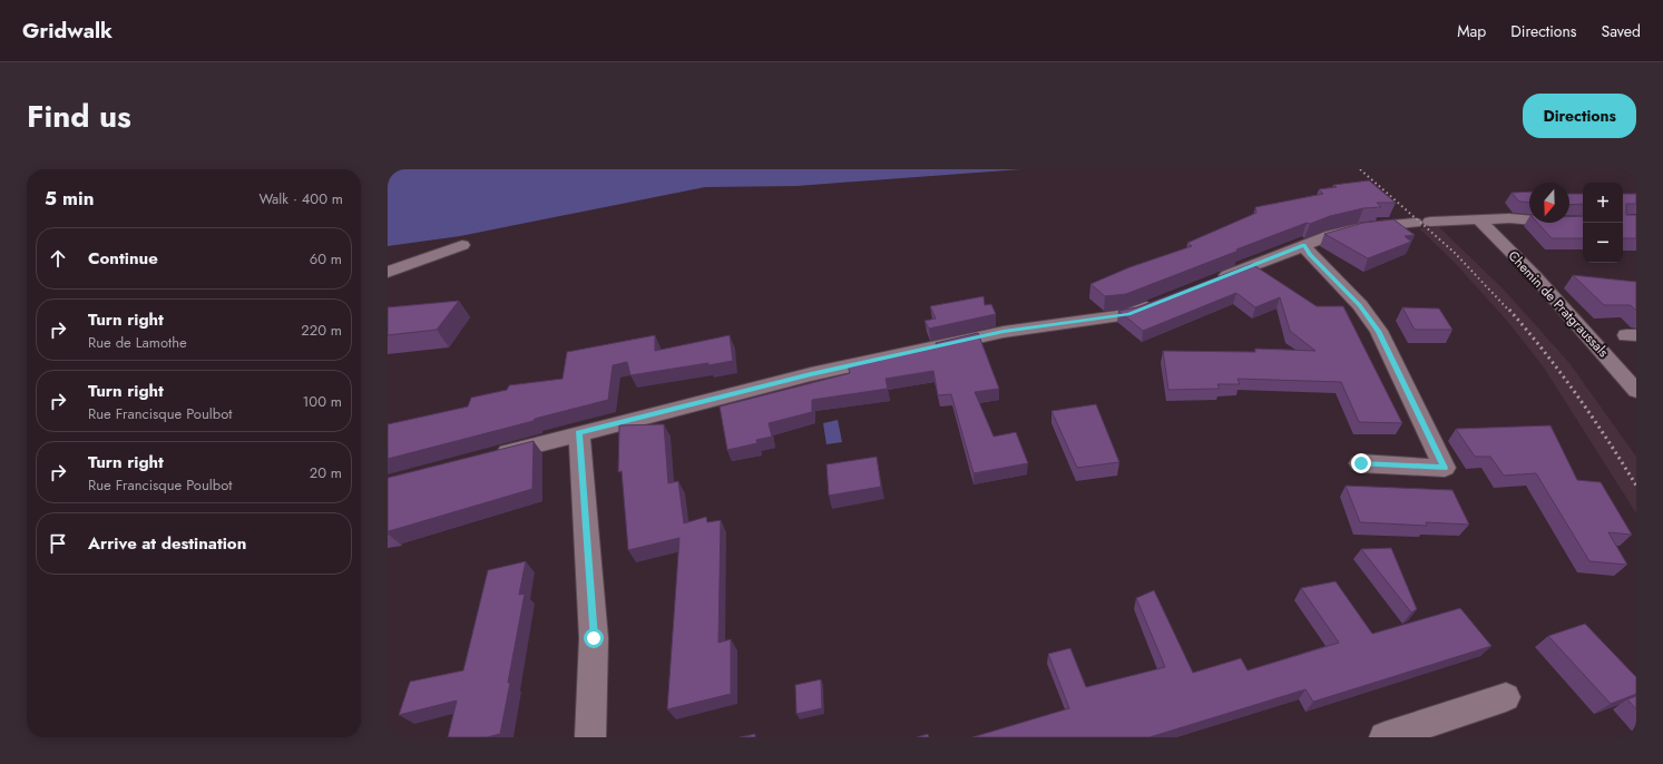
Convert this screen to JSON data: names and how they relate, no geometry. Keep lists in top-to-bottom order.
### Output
{
  "streets": {
    "street": ["Chemin de Pratgraussals"]
  },
  "north": "bottom",
  "page": {
    "header": "Gridwalk",
    "nav": ["Map", "Directions", "Saved"],
    "title": "Find us",
    "buttons": "Directions",
    "heading": ["5 min", "Walk · 400 m"],
    "map_buttons": ["+", "−"],
    "list": [
      ["Continue", "60 m"],
      ["Turn right", "Rue de Lamothe", "220 m"],
      ["Turn right", "Rue Francisque Poulbot", "100 m"],
      ["Turn right", "Rue Francisque Poulbot", "20 m"],
      "Arrive at destination"
    ]
  }
}
